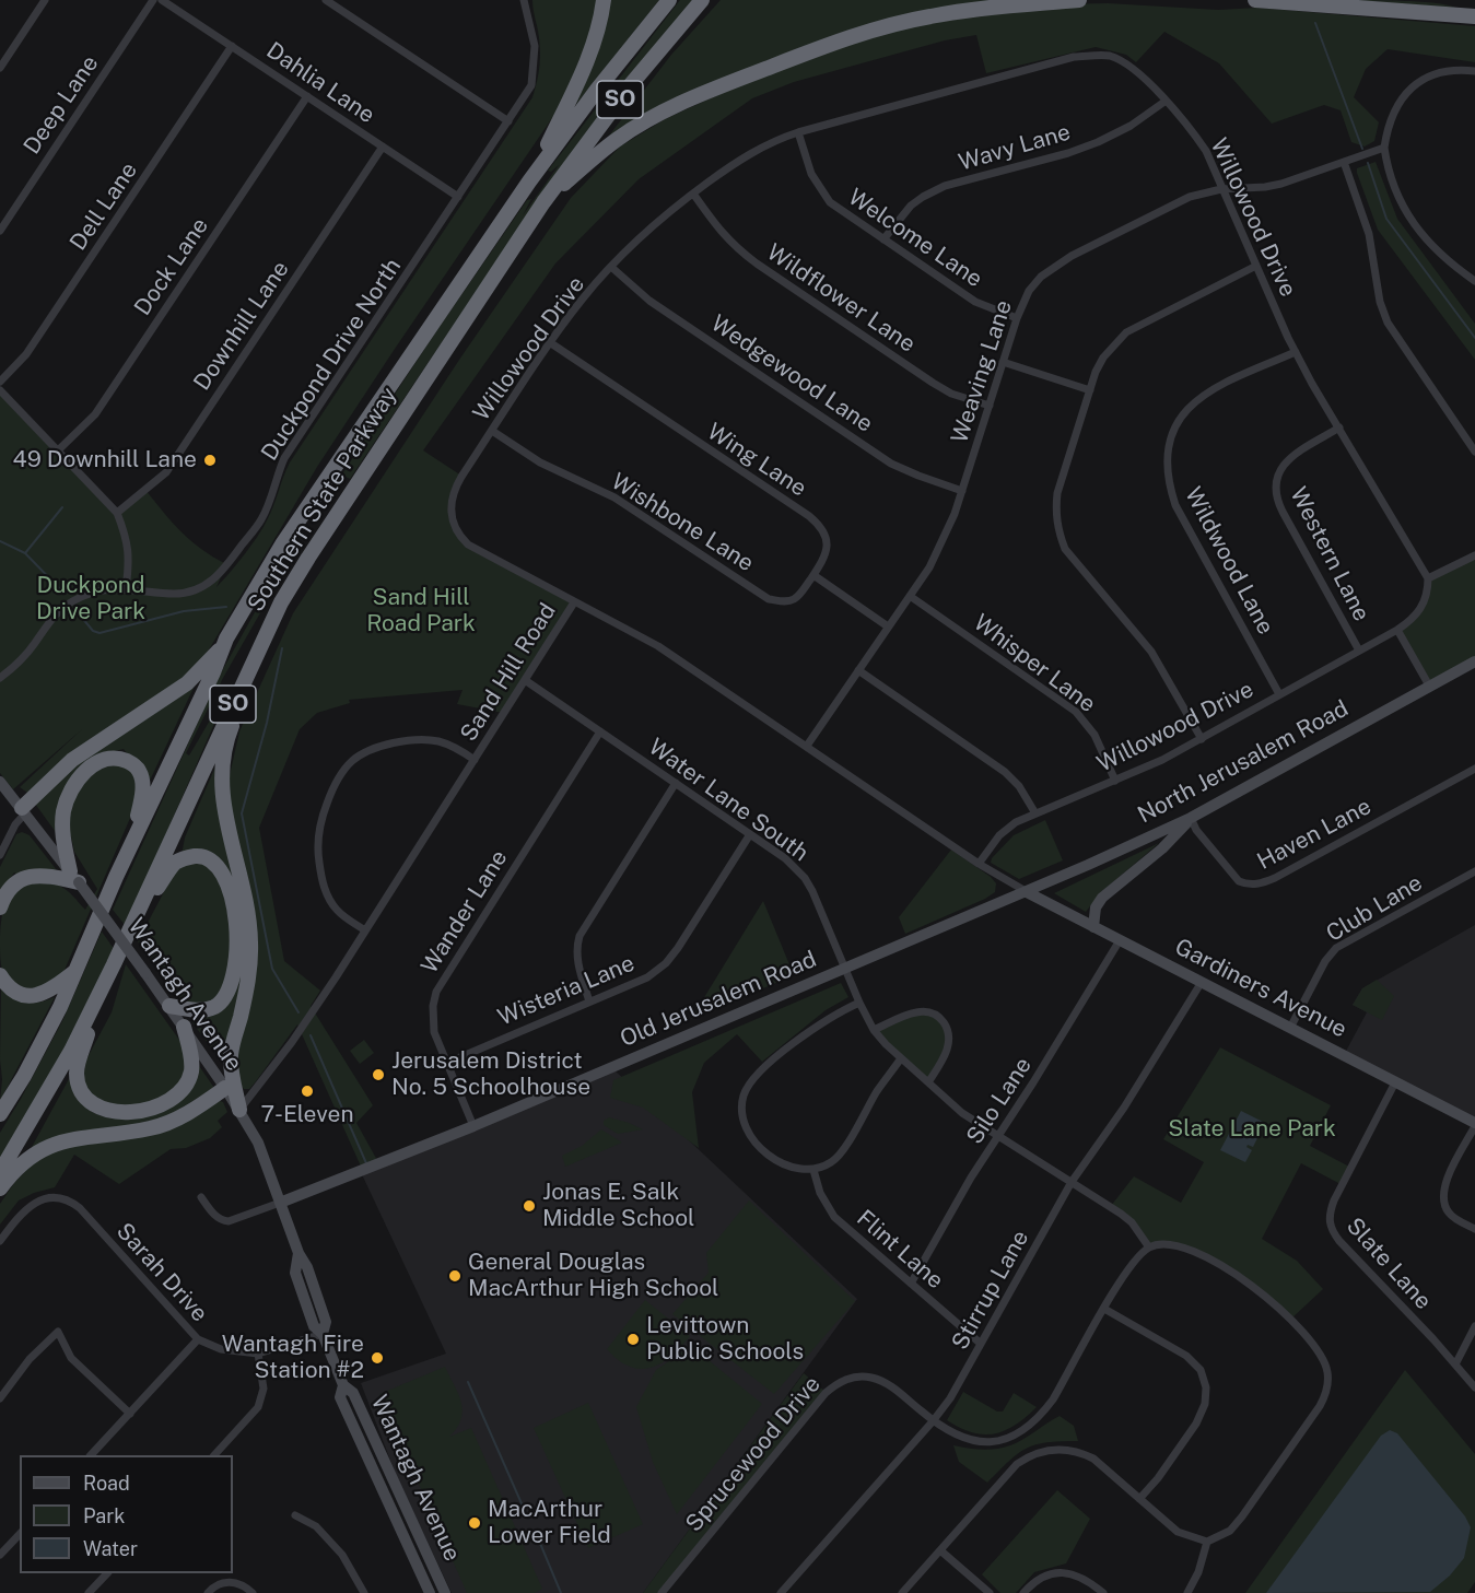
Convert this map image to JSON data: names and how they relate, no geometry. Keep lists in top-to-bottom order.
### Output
{
  "streets": {
    "highway": ["SO", "Southern State Parkway"],
    "main road": [
      "North Jerusalem Road",
      "Gardiners Avenue",
      "Wantagh Avenue",
      "Old Jerusalem Road"
    ],
    "street": [
      "Dahlia Lane",
      "Deep Lane",
      "Wavy Lane",
      "Dell Lane",
      "Willowood Drive",
      "Welcome Lane",
      "Dock Lane",
      "Wildflower Lane",
      "Downhill Lane",
      "Duckpond Drive North",
      "Weaving Lane",
      "Wedgewood Lane",
      "Wing Lane",
      "Wishbone Lane",
      "Western Lane",
      "Wildwood Lane",
      "Whisper Lane",
      "Sand Hill Road",
      "Water Lane South",
      "Haven Lane",
      "Club Lane",
      "Wander Lane",
      "Wisteria Lane",
      "Silo Lane",
      "Flint Lane",
      "Slate Lane",
      "Sarah Drive",
      "Stirrup Lane",
      "Sprucewood Drive"
    ]
  },
  "crossings": [
    ["Dahlia Lane", "Dell Lane"],
    ["Dahlia Lane", "Dock Lane"],
    ["Dahlia Lane", "Downhill Lane"],
    ["Dahlia Lane", "Duckpond Drive North"],
    ["Wavy Lane", "Willowood Drive"],
    ["Wavy Lane", "Welcome Lane"],
    ["Willowood Drive", "Welcome Lane"],
    ["Willowood Drive", "Wildflower Lane"],
    ["Willowood Drive", "Weaving Lane"],
    ["Willowood Drive", "Wedgewood Lane"],
    ["Willowood Drive", "Wing Lane"],
    ["Willowood Drive", "Wishbone Lane"],
    ["Willowood Drive", "Western Lane"],
    ["Willowood Drive", "Wildwood Lane"],
    ["Willowood Drive", "Whisper Lane"],
    ["Willowood Drive", "Sand Hill Road"],
    ["Welcome Lane", "Weaving Lane"],
    ["Wildflower Lane", "Weaving Lane"],
    ["Weaving Lane", "Wedgewood Lane"],
    ["Weaving Lane", "Whisper Lane"],
    ["Weaving Lane", "Sand Hill Road"],
    ["Wing Lane", "Wishbone Lane"],
    ["Sand Hill Road", "North Jerusalem Road"],
    ["Sand Hill Road", "Water Lane South"],
    ["Sand Hill Road", "Gardiners Avenue"],
    ["Sand Hill Road", "Wantagh Avenue"],
    ["Sand Hill Road", "Old Jerusalem Road"],
    ["North Jerusalem Road", "Haven Lane"],
    ["North Jerusalem Road", "Gardiners Avenue"],
    ["North Jerusalem Road", "Old Jerusalem Road"],
    ["Water Lane South", "Wander Lane"],
    ["Water Lane South", "Wisteria Lane"],
    ["Water Lane South", "Old Jerusalem Road"],
    ["Water Lane South", "Silo Lane"],
    ["Water Lane South", "Stirrup Lane"],
    ["Water Lane South", "Sprucewood Drive"],
    ["Club Lane", "Gardiners Avenue"],
    ["Wander Lane", "Wisteria Lane"],
    ["Wander Lane", "Old Jerusalem Road"],
    ["Gardiners Avenue", "Old Jerusalem Road"],
    ["Gardiners Avenue", "Silo Lane"],
    ["Gardiners Avenue", "Slate Lane"],
    ["Gardiners Avenue", "Stirrup Lane"],
    ["Wantagh Avenue", "Old Jerusalem Road"],
    ["Wantagh Avenue", "Sarah Drive"],
    ["Silo Lane", "Flint Lane"],
    ["Flint Lane", "Stirrup Lane"],
    ["Stirrup Lane", "Sprucewood Drive"]
  ],
  "parks": ["Duckpond Drive Park", "Sand Hill Road Park", "Slate Lane Park"],
  "places": [
    "49 Downhill Lane",
    "Jerusalem District No. 5 Schoolhouse",
    "7-Eleven",
    "Jonas E. Salk Middle School",
    "General Douglas MacArthur High School",
    "Levittown Public Schools",
    "Wantagh Fire Station #2",
    "MacArthur Lower Field"
  ],
  "legend": ["Road", "Park", "Water"]
}
